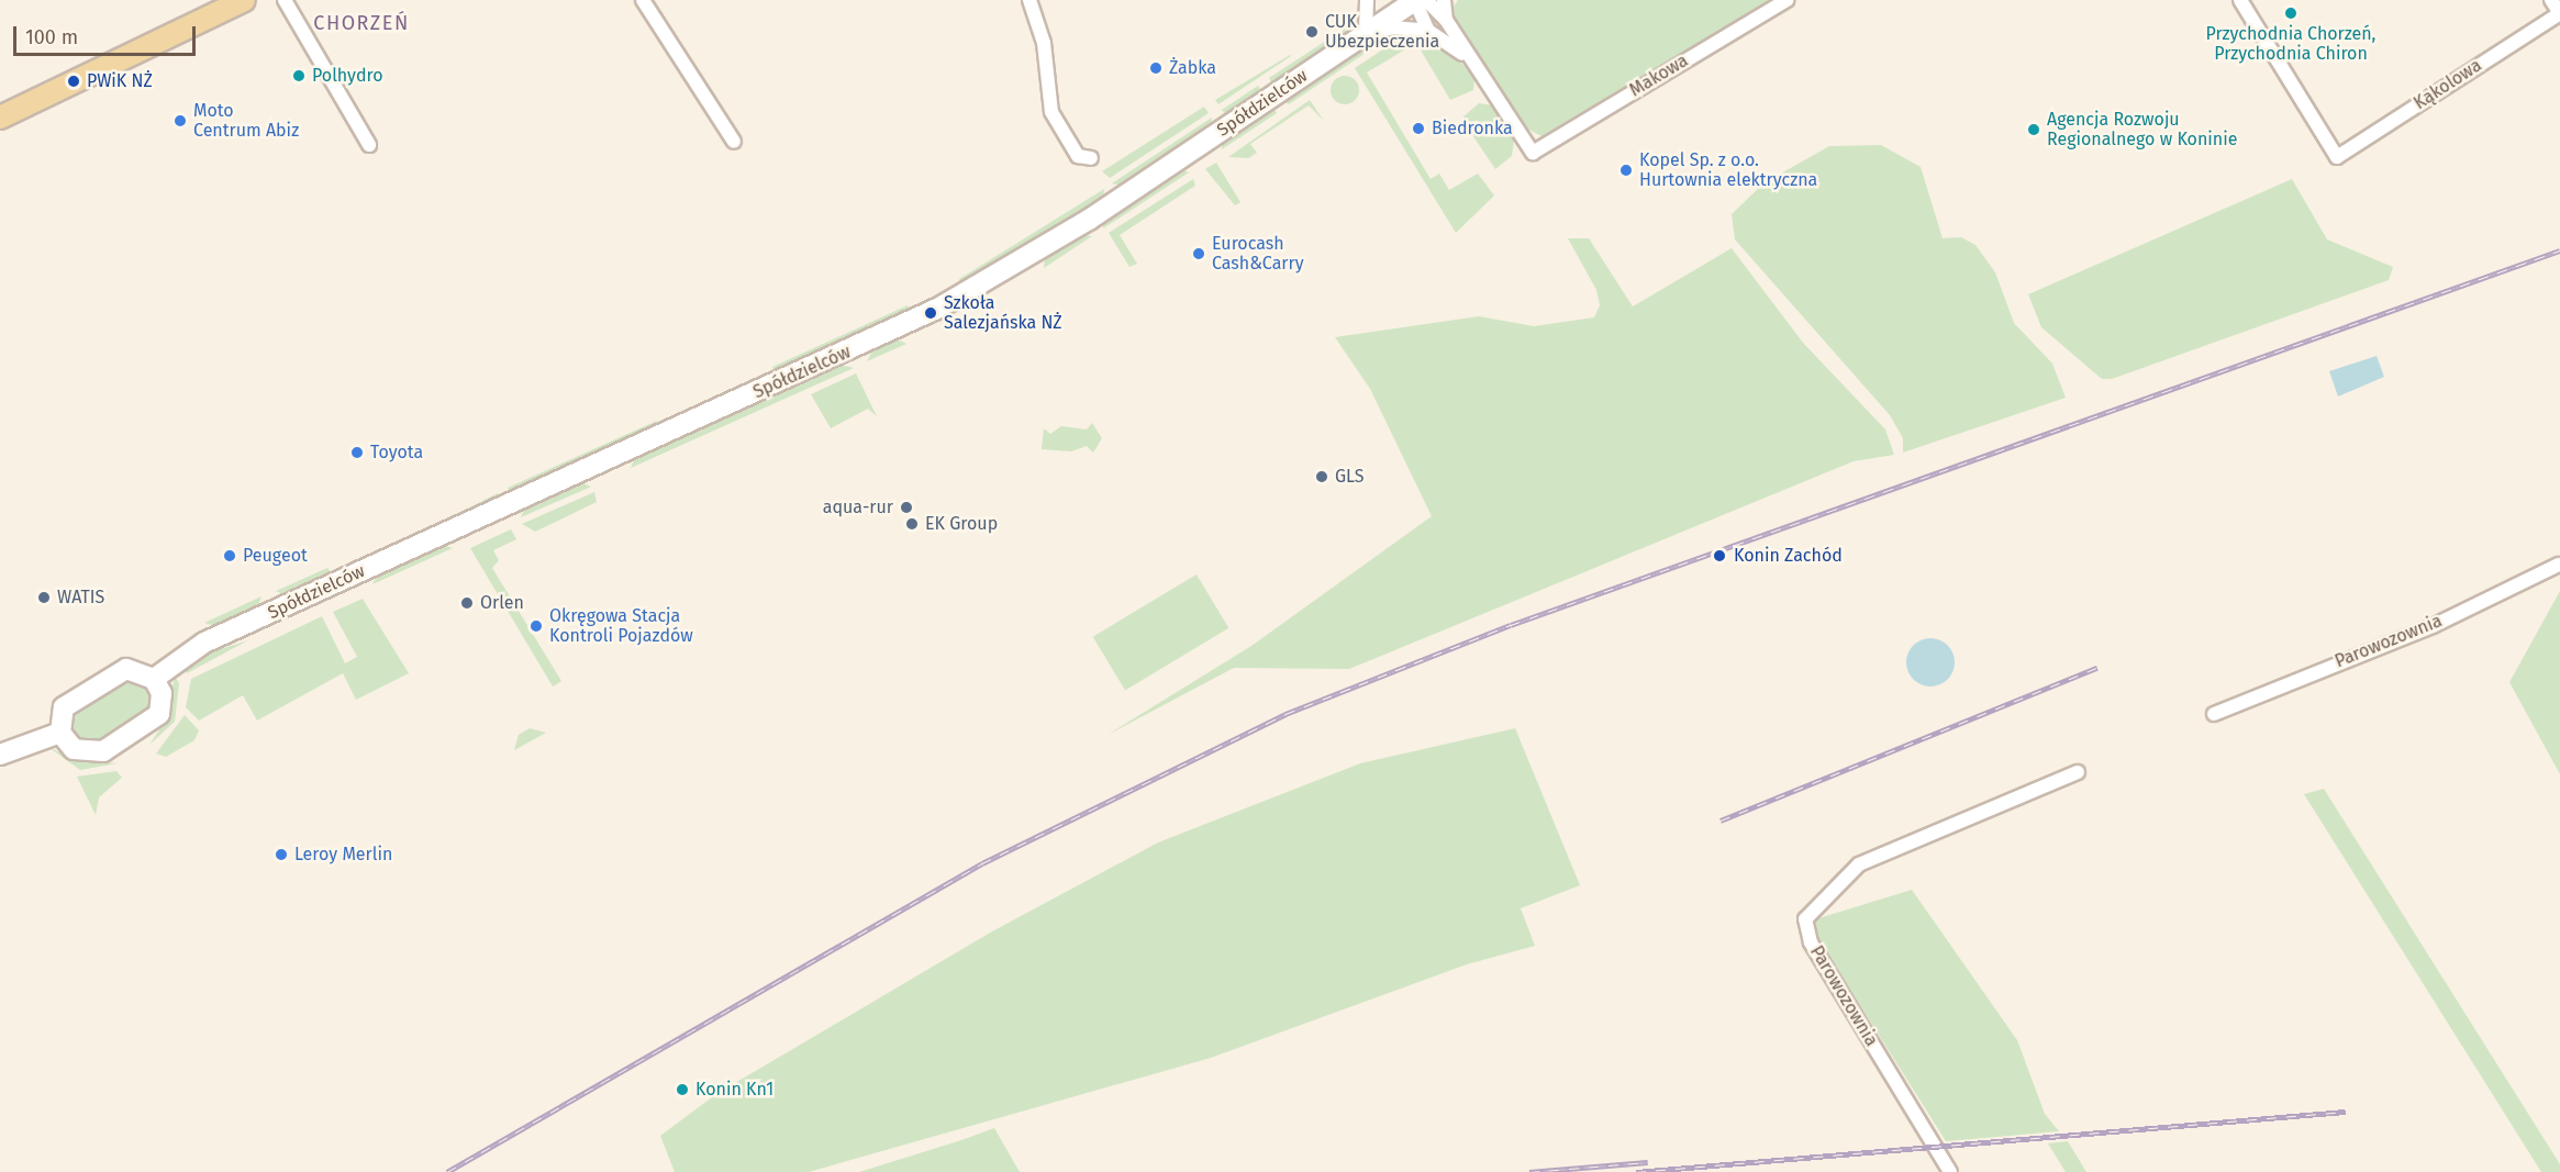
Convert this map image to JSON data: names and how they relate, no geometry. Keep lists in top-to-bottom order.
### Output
{
  "streets": {
    "street": [
      "Makowa",
      "Kąkolowa",
      "Spółdzielców",
      "Parowozownia"
    ]
  },
  "districts": ["CHORZEŃ"],
  "places": [
    "Przychodnia Chorzeń, Przychodnia Chiron",
    "CUK Ubezpieczenia",
    "Żabka",
    "Polhydro",
    "PWiK NŻ",
    "Moto Centrum Abiz",
    "Biedronka",
    "Agencja Rozwoju Regionalnego w Koninie",
    "Kopel Sp. z o.o. Hurtownia elektryczna",
    "Eurocash Cash&Carry",
    "Szkoła Salezjańska NŻ",
    "Toyota",
    "GLS",
    "aqua-rur",
    "EK Group",
    "Peugeot",
    "Konin Zachód",
    "WATIS",
    "Orlen",
    "Okręgowa Stacja Kontroli Pojazdów",
    "Leroy Merlin",
    "Konin Kn1"
  ],
  "scale_bar": "100 m"
}
